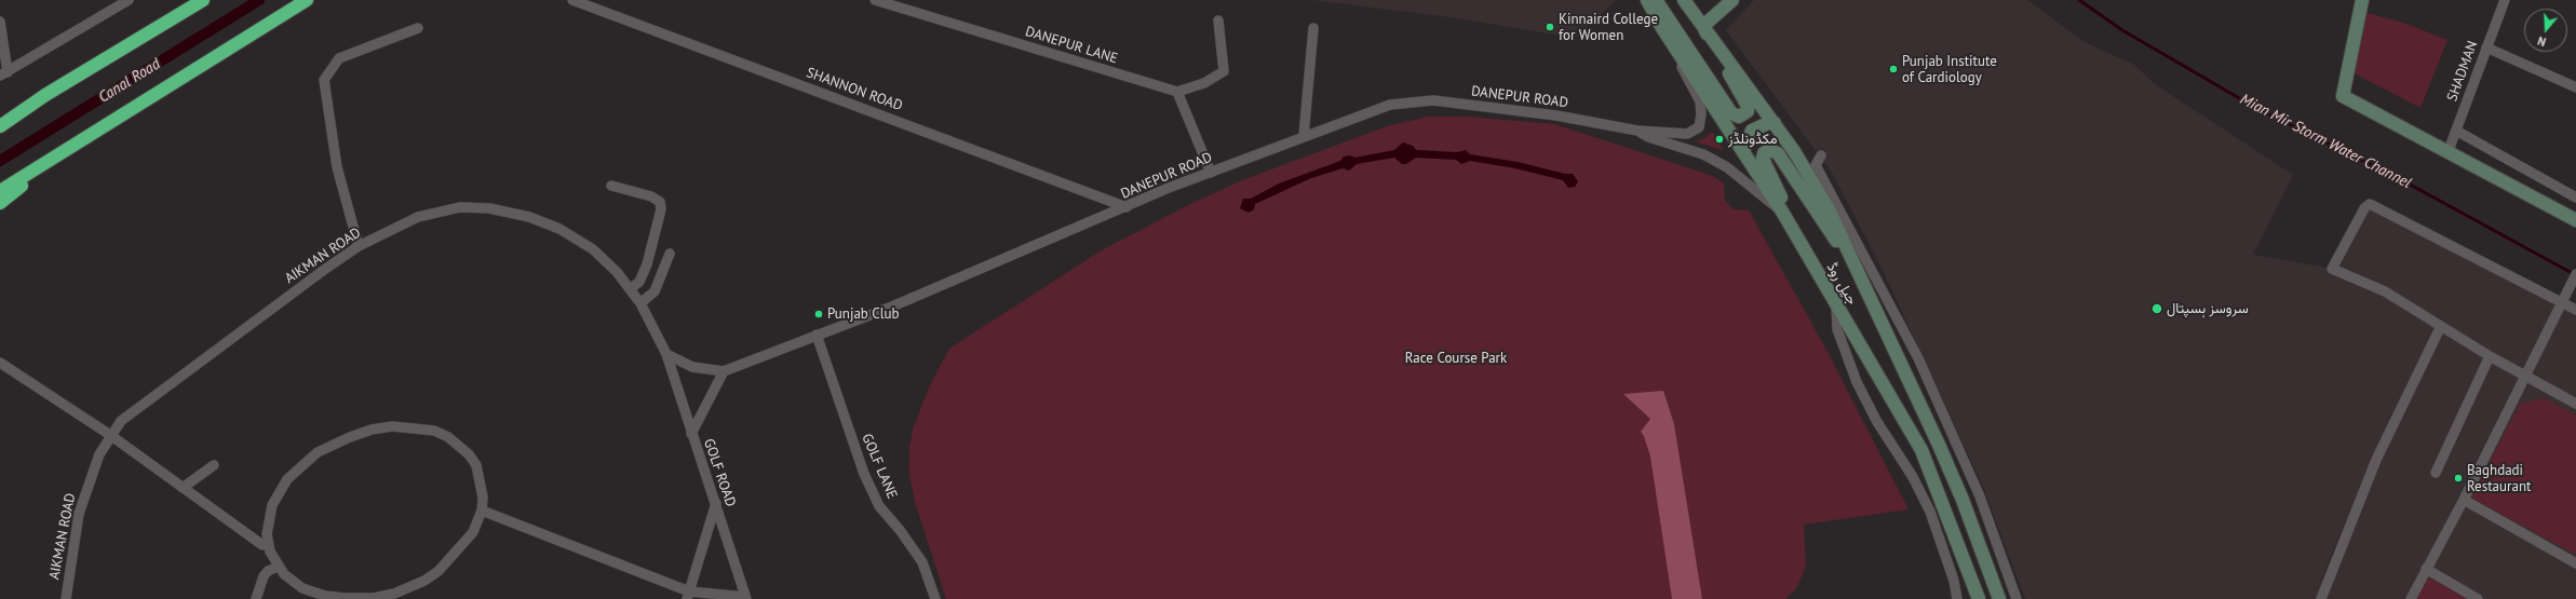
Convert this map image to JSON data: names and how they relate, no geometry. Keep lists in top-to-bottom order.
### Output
{
  "streets": {
    "main road": ["جیل روڈ"],
    "street": [
      "DANEPUR LANE",
      "SHADMAN",
      "SHANNON ROAD",
      "DANEPUR ROAD",
      "AIKMAN ROAD",
      "GOLF LANE",
      "GOLF ROAD"
    ]
  },
  "crossings": [
    ["SHANNON ROAD", "DANEPUR ROAD"],
    ["DANEPUR ROAD", "جیل روڈ"],
    ["DANEPUR ROAD", "GOLF LANE"],
    ["AIKMAN ROAD", "GOLF ROAD"]
  ],
  "water": ["Canal Road", "Mian Mir Storm Water Channel"],
  "parks": ["Race Course Park"],
  "places": [
    "Kinnaird College for Women",
    "Punjab Institute of Cardiology",
    "مکڈونلڈز",
    "سروسز ہسپتال",
    "Punjab Club",
    "Baghdadi Restaurant"
  ],
  "north": "bottom"
}
